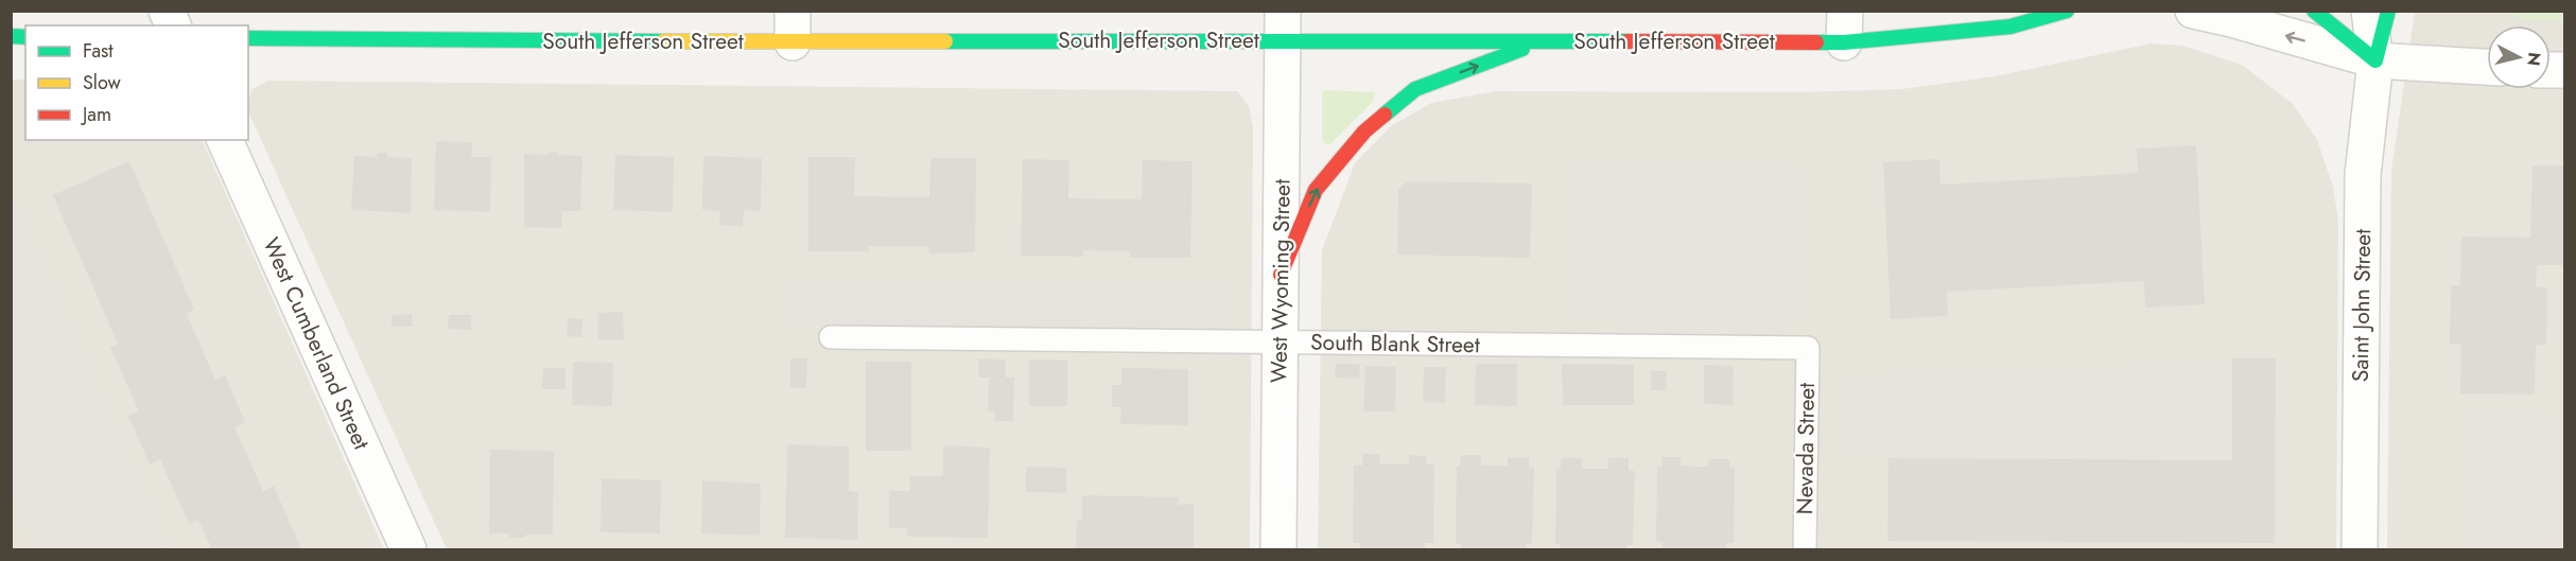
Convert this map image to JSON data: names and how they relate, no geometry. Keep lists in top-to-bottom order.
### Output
{
  "streets": {
    "main road": ["South Jefferson Street"],
    "street": ["West Wyoming Street", "Saint John Street", "West Cumberland Street"],
    "lane": ["South Blank Street", "Nevada Street"]
  },
  "crossings": [
    ["South Jefferson Street", "West Wyoming Street"],
    ["West Wyoming Street", "South Blank Street"],
    ["South Blank Street", "Nevada Street"]
  ],
  "legend": ["Fast", "Slow", "Jam"],
  "north": "right"
}
